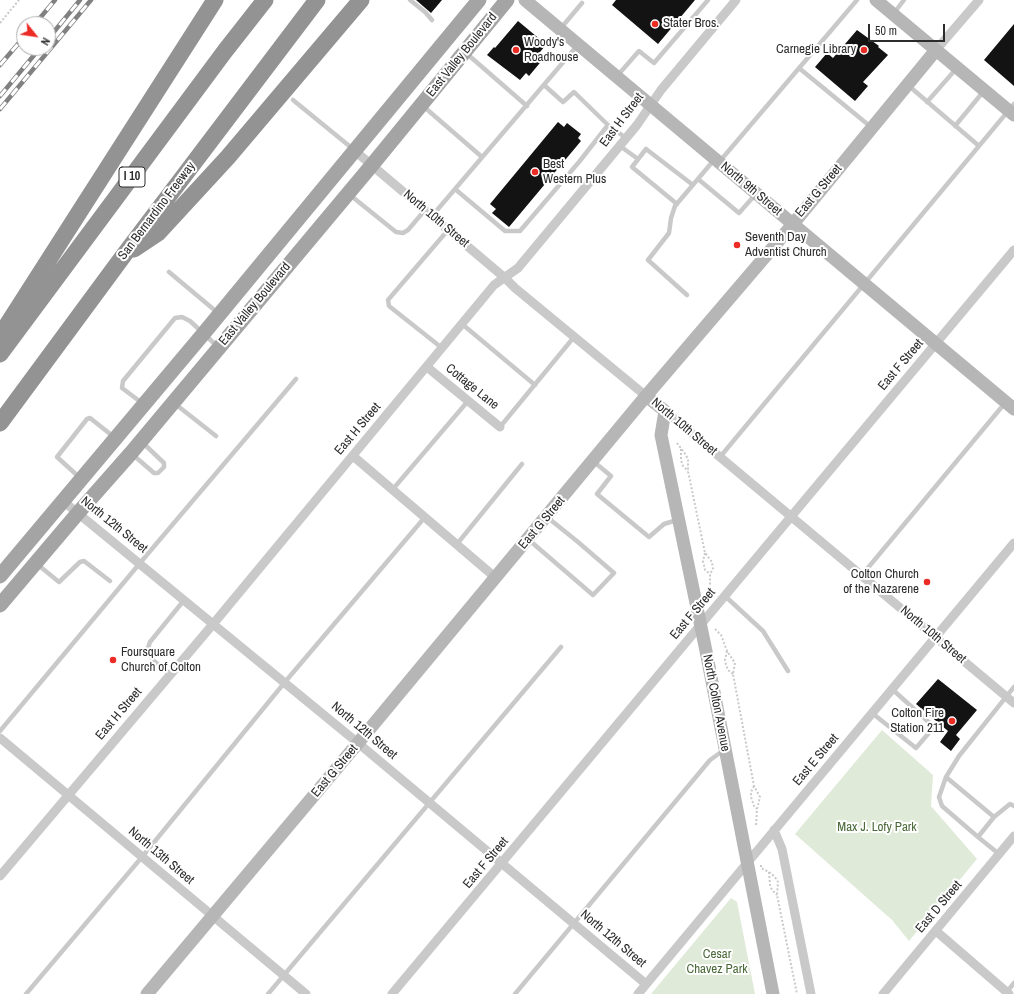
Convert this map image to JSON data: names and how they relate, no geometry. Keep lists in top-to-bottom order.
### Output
{
  "streets": {
    "highway": ["I 10", "San Bernardino Freeway"],
    "main road": ["East Valley Boulevard"],
    "street": [
      "East H Street",
      "North 9th Street",
      "East G Street",
      "North 10th Street",
      "East F Street",
      "Cottage Lane",
      "North 12th Street",
      "North Colton Avenue",
      "East E Street",
      "North 13th Street",
      "East D Street"
    ]
  },
  "crossings": [
    ["East Valley Boulevard", "North 10th Street"],
    ["East Valley Boulevard", "North 12th Street"],
    ["East H Street", "North 9th Street"],
    ["East H Street", "North 10th Street"],
    ["East H Street", "Cottage Lane"],
    ["East H Street", "North 12th Street"],
    ["East H Street", "North 13th Street"],
    ["North 9th Street", "East G Street"],
    ["North 9th Street", "East F Street"],
    ["East G Street", "North 10th Street"],
    ["East G Street", "North 12th Street"],
    ["East G Street", "North 13th Street"],
    ["North 10th Street", "East F Street"],
    ["North 10th Street", "North Colton Avenue"],
    ["North 10th Street", "East E Street"],
    ["East F Street", "North 12th Street"],
    ["East F Street", "North Colton Avenue"],
    ["North 12th Street", "East E Street"],
    ["North Colton Avenue", "East E Street"]
  ],
  "parks": ["Max J. Lofy Park", "Cesar Chavez Park"],
  "places": [
    "Stater Bros.",
    "Woody's Roadhouse",
    "Carnegie Library",
    "Best Western Plus",
    "Seventh Day Adventist Church",
    "Colton Church of the Nazarene",
    "Foursquare Church of Colton",
    "Colton Fire Station 211"
  ],
  "scale_bar": "50 m",
  "north": "bottom right"
}
